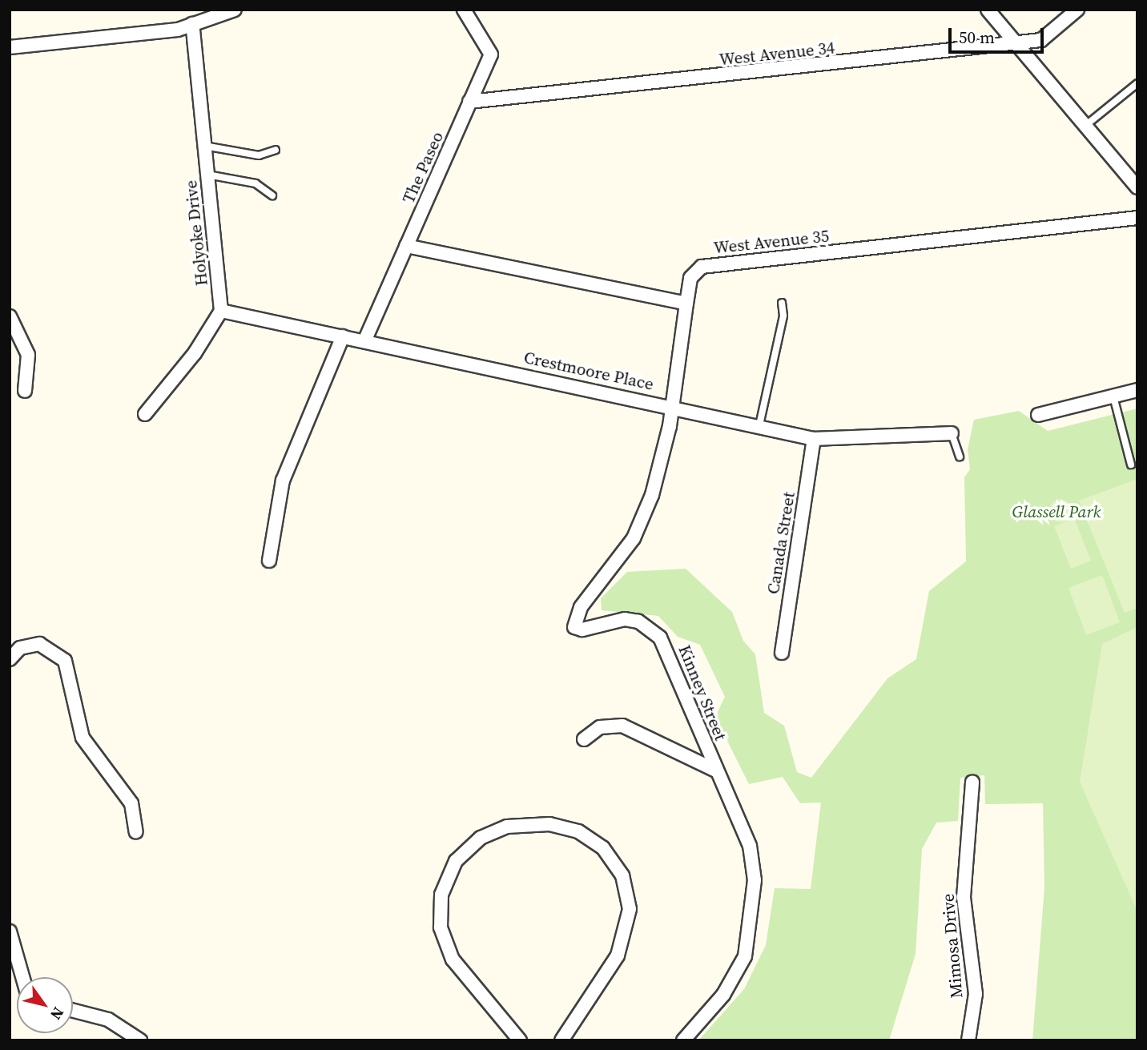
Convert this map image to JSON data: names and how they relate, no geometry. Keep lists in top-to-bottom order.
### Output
{
  "streets": {
    "street": [
      "West Avenue 34",
      "The Paseo",
      "Holyoke Drive",
      "West Avenue 35",
      "Crestmoore Place",
      "Canada Street",
      "Kinney Street",
      "Mimosa Drive"
    ]
  },
  "crossings": [
    ["West Avenue 34", "The Paseo"],
    ["The Paseo", "Crestmoore Place"],
    ["Holyoke Drive", "Crestmoore Place"],
    ["West Avenue 35", "Kinney Street"],
    ["Crestmoore Place", "Canada Street"],
    ["Crestmoore Place", "Kinney Street"]
  ],
  "parks": ["Glassell Park"],
  "scale_bar": "50 m",
  "north": "bottom right"
}
